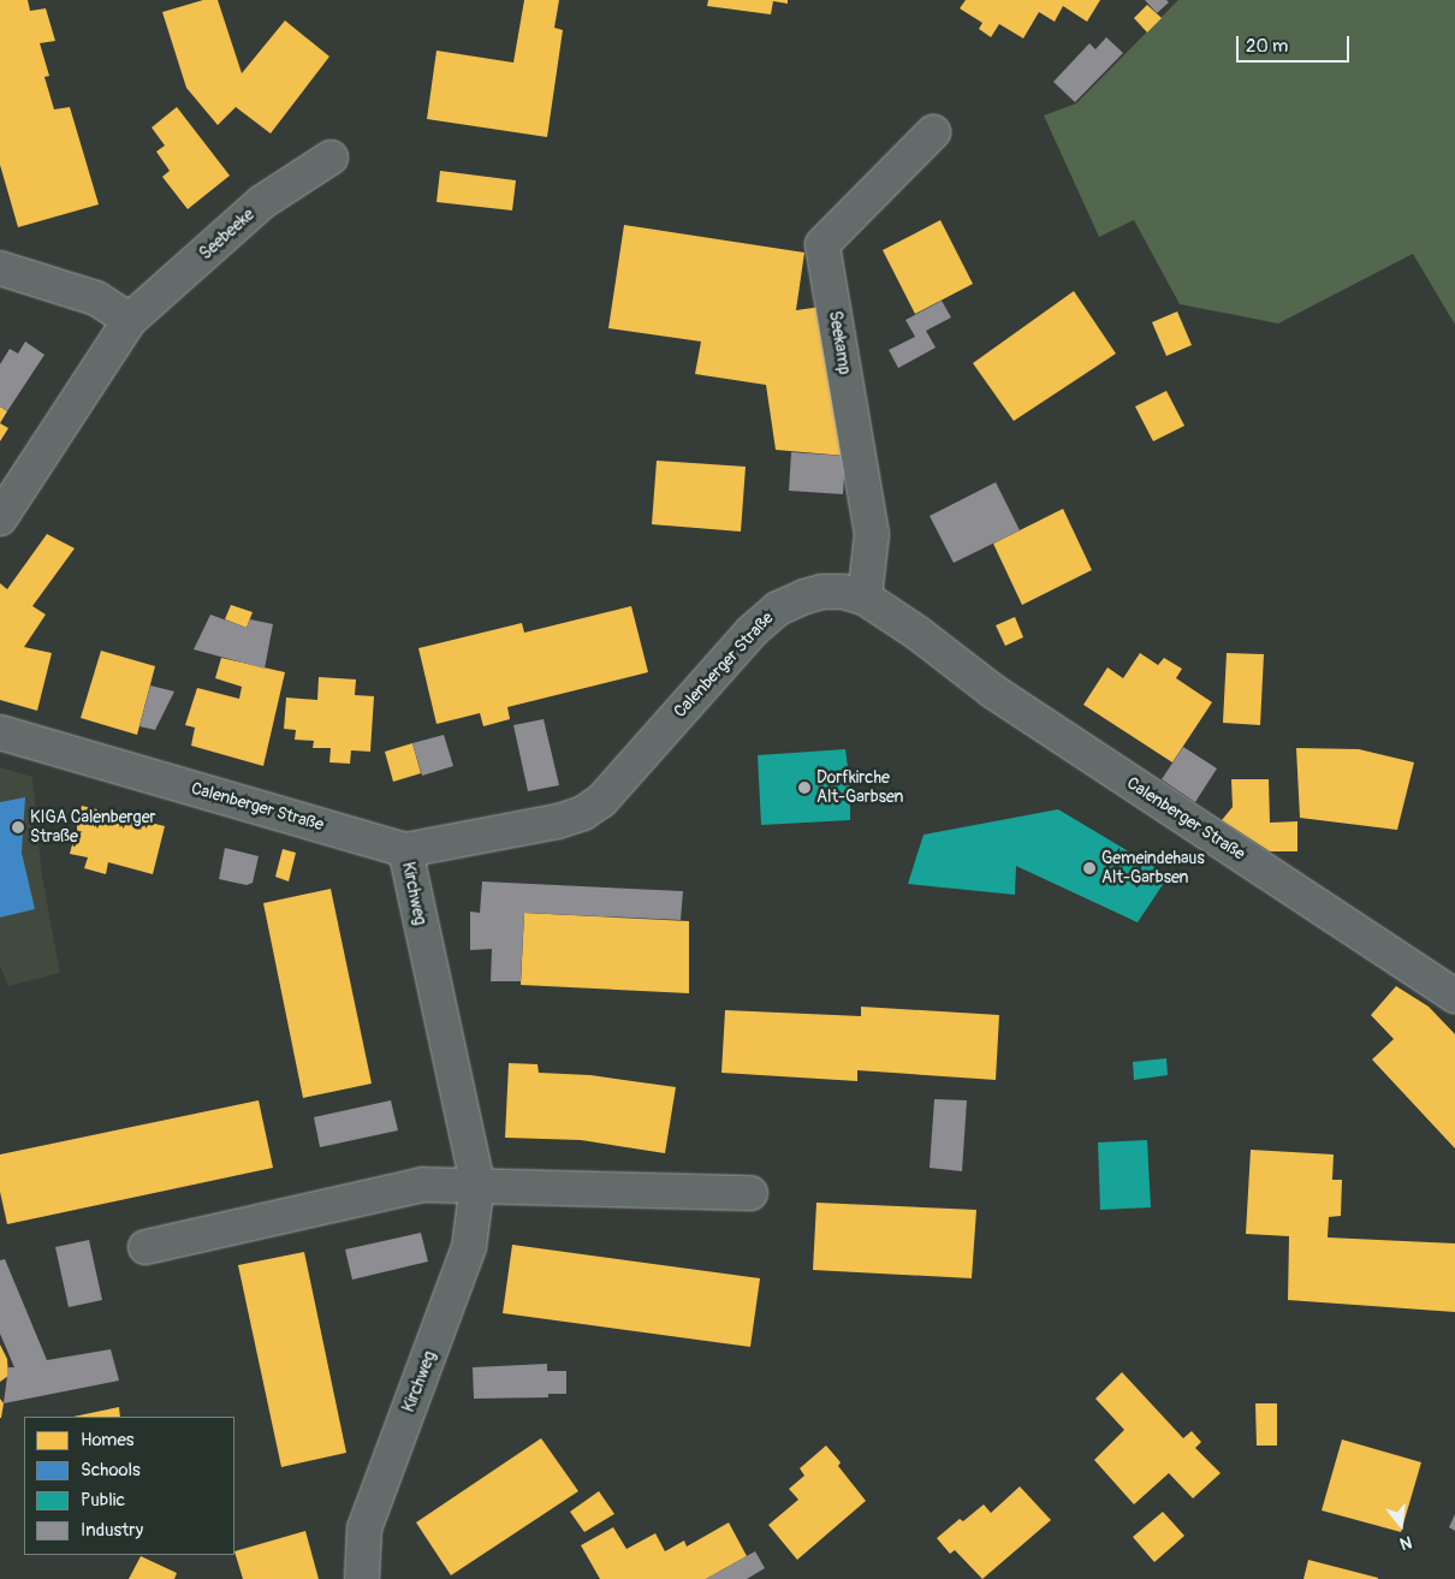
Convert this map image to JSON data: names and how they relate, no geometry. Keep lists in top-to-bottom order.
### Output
{
  "streets": {
    "street": [
      "Seebeeke",
      "Seekamp",
      "Calenberger Straße",
      "Kirchweg"
    ]
  },
  "crossings": [
    ["Seekamp", "Calenberger Straße"],
    ["Calenberger Straße", "Kirchweg"]
  ],
  "places": ["Dorfkirche Alt-Garbsen", "KIGA Calenberger Straße", "Gemeindehaus Alt-Garbsen"],
  "legend": [
    "Homes",
    "Schools",
    "Public",
    "Industry"
  ],
  "scale_bar": "20 m",
  "north": "bottom"
}
